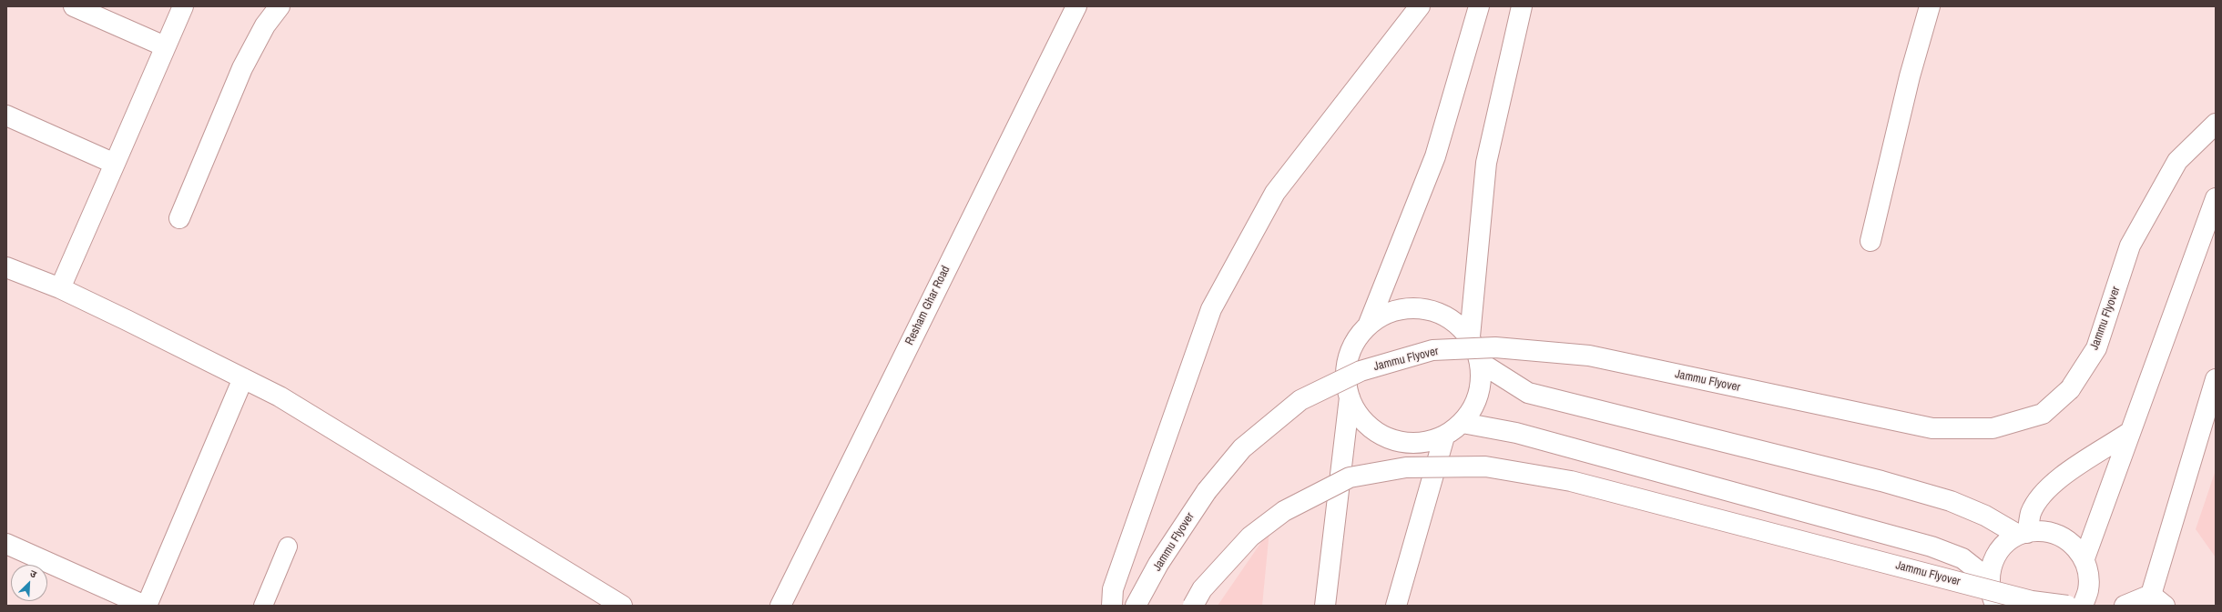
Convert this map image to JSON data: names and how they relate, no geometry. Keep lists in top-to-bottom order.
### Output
{
  "streets": {
    "main road": ["Resham Ghar Road", "Jammu Flyover"]
  },
  "north": "top right"
}
